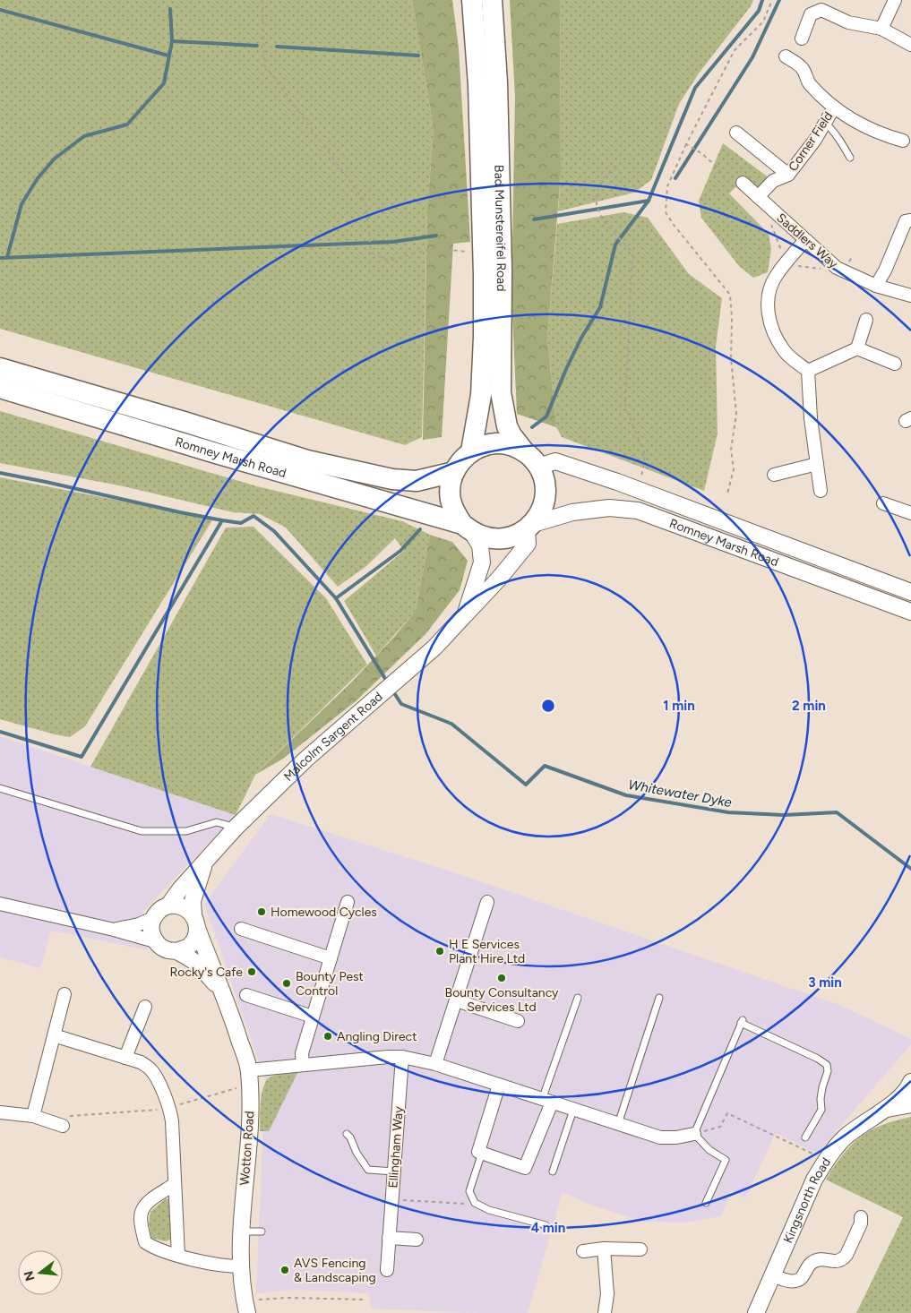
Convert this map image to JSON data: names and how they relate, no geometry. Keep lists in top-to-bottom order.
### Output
{
  "streets": {
    "main road": ["Bad Munstereifel Road", "Romney Marsh Road"],
    "street": [
      "Corner Field",
      "Saddlers Way",
      "Malcolm Sargent Road",
      "Ellingham Way",
      "Wotton Road",
      "Kingsnorth Road"
    ]
  },
  "crossings": [
    ["Corner Field", "Saddlers Way"],
    ["Bad Munstereifel Road", "Romney Marsh Road"],
    ["Bad Munstereifel Road", "Malcolm Sargent Road"],
    ["Romney Marsh Road", "Malcolm Sargent Road"],
    ["Malcolm Sargent Road", "Wotton Road"]
  ],
  "water": ["Whitewater Dyke"],
  "places": [
    "Homewood Cycles",
    "H E Services Plant Hire Ltd",
    "Rocky's Cafe",
    "Bounty Consultancy Services Ltd",
    "Bounty Pest Control",
    "Angling Direct",
    "AVS Fencing & Landscaping"
  ],
  "north": "left",
  "rings": [
    "1 min",
    "2 min",
    "3 min",
    "4 min"
  ]
}
